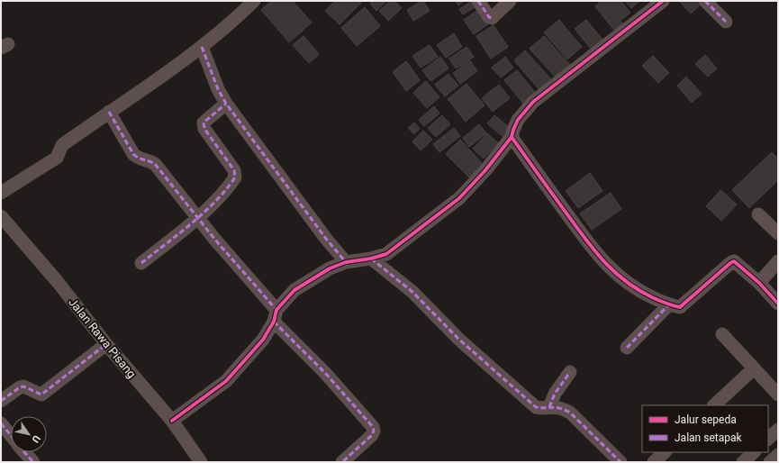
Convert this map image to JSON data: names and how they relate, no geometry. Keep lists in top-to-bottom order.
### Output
{
  "streets": {
    "street": ["Jalan Rawa Pisang"]
  },
  "legend": ["Jalur sepeda", "Jalan setapak"],
  "north": "bottom right"
}
